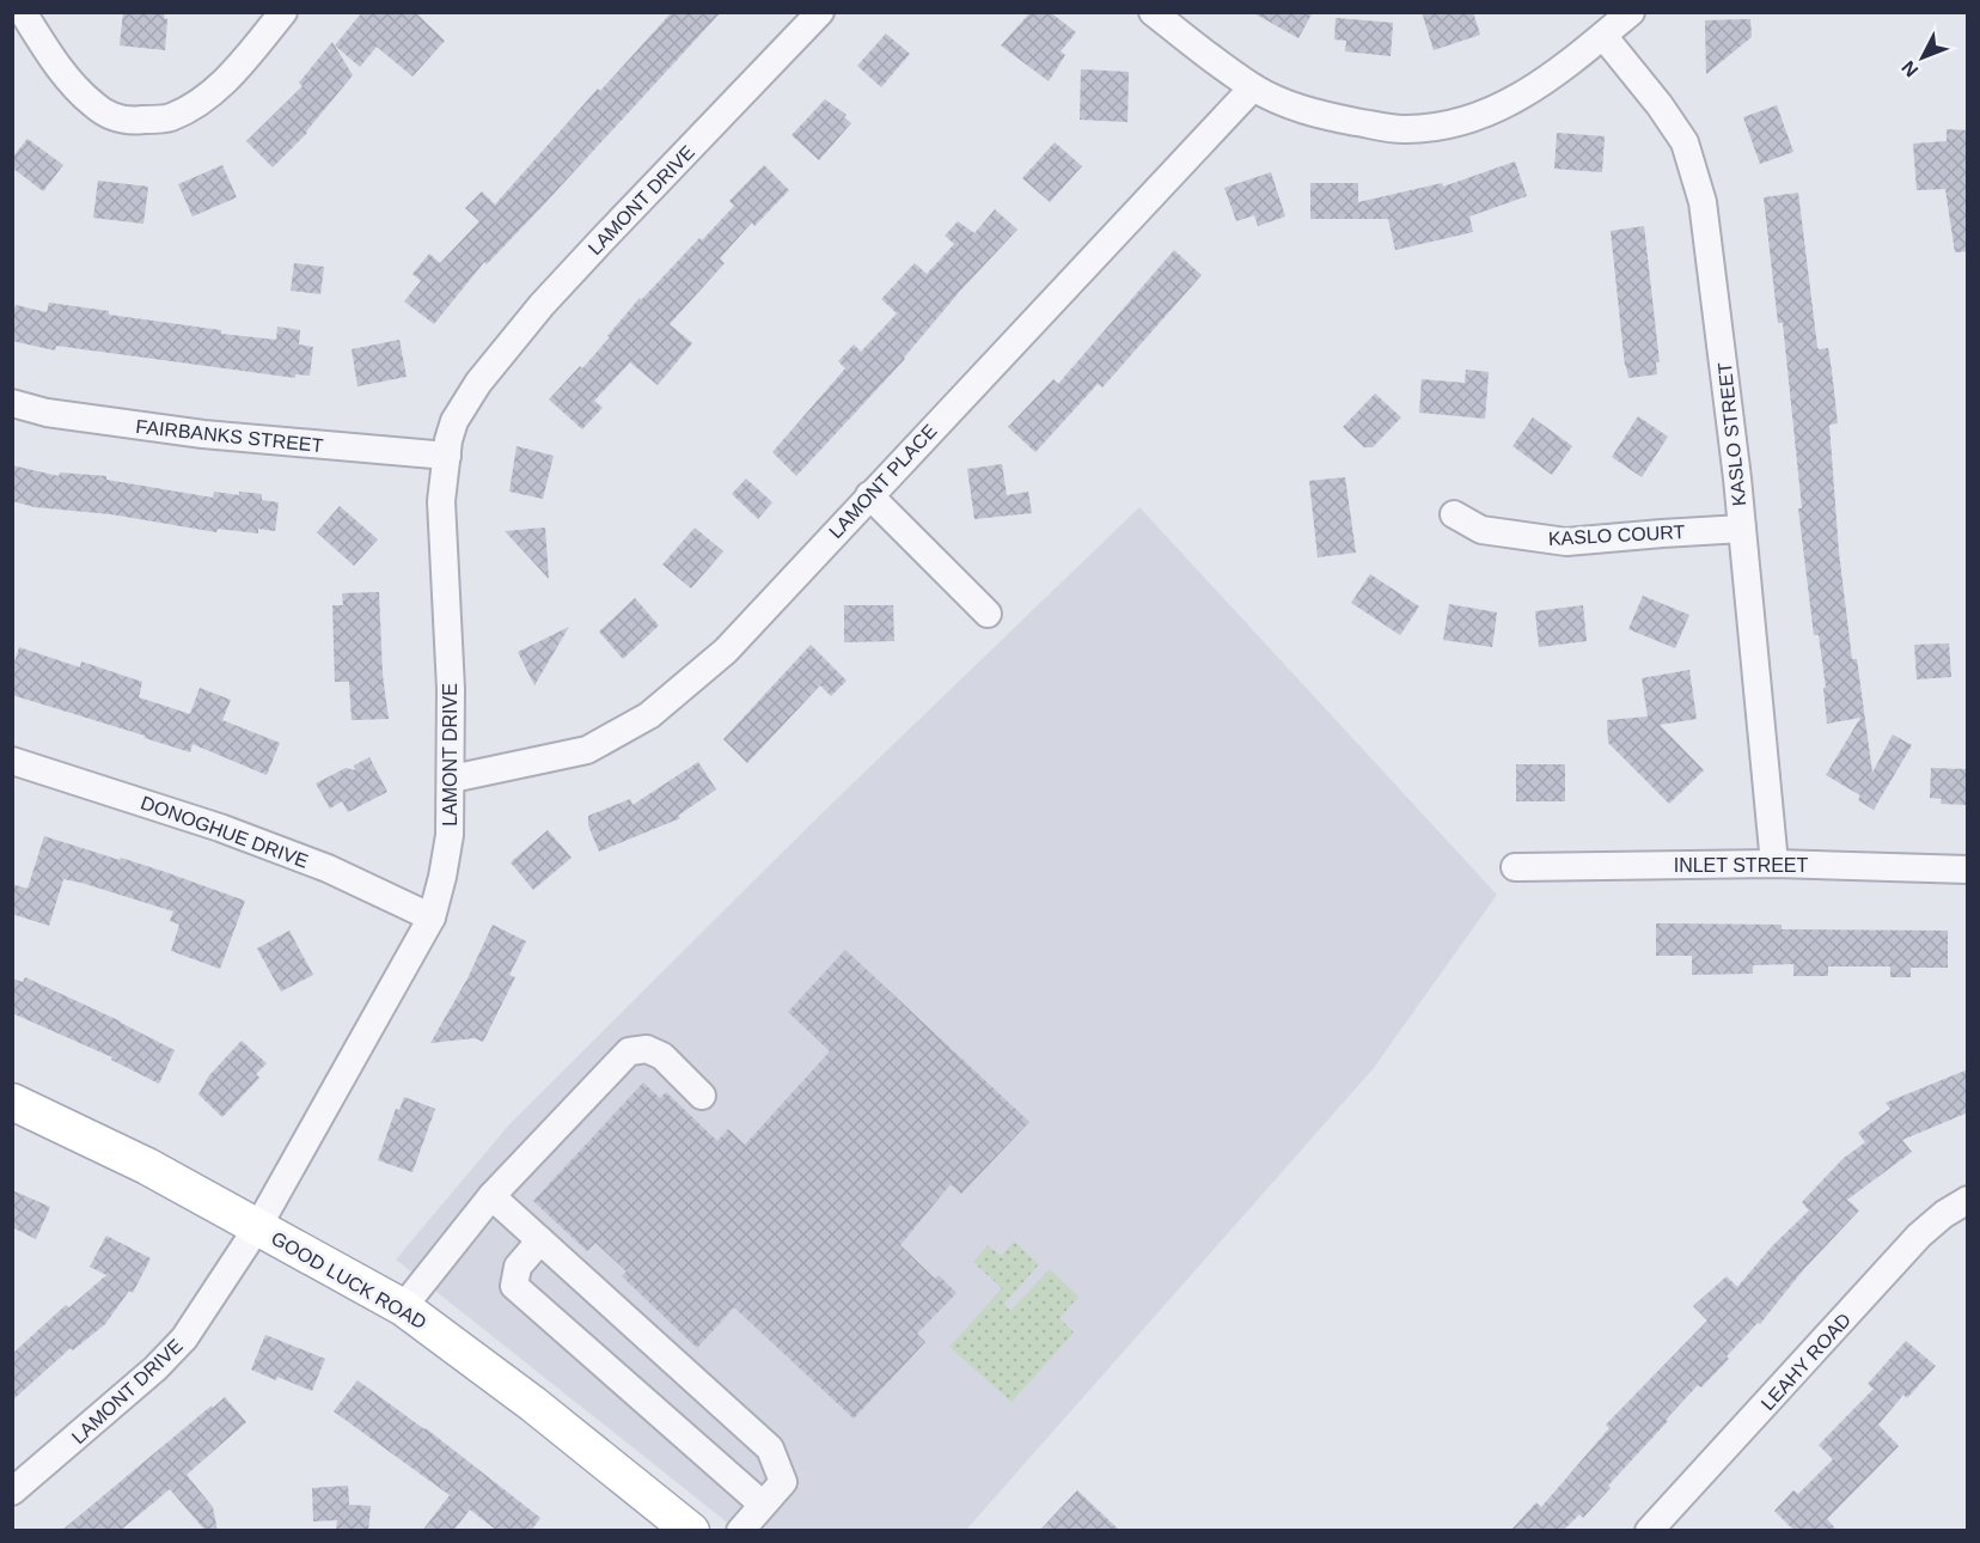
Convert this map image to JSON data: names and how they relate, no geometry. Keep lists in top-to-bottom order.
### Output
{
  "streets": {
    "main road": ["GOOD LUCK ROAD"],
    "street": [
      "LAMONT DRIVE",
      "KASLO STREET",
      "FAIRBANKS STREET",
      "LAMONT PLACE",
      "KASLO COURT",
      "DONOGHUE DRIVE",
      "INLET STREET",
      "LEAHY ROAD"
    ]
  },
  "crossings": [
    ["LAMONT DRIVE", "FAIRBANKS STREET"],
    ["LAMONT DRIVE", "LAMONT PLACE"],
    ["LAMONT DRIVE", "DONOGHUE DRIVE"],
    ["LAMONT DRIVE", "GOOD LUCK ROAD"],
    ["KASLO STREET", "KASLO COURT"],
    ["KASLO STREET", "INLET STREET"]
  ],
  "north": "bottom left"
}
